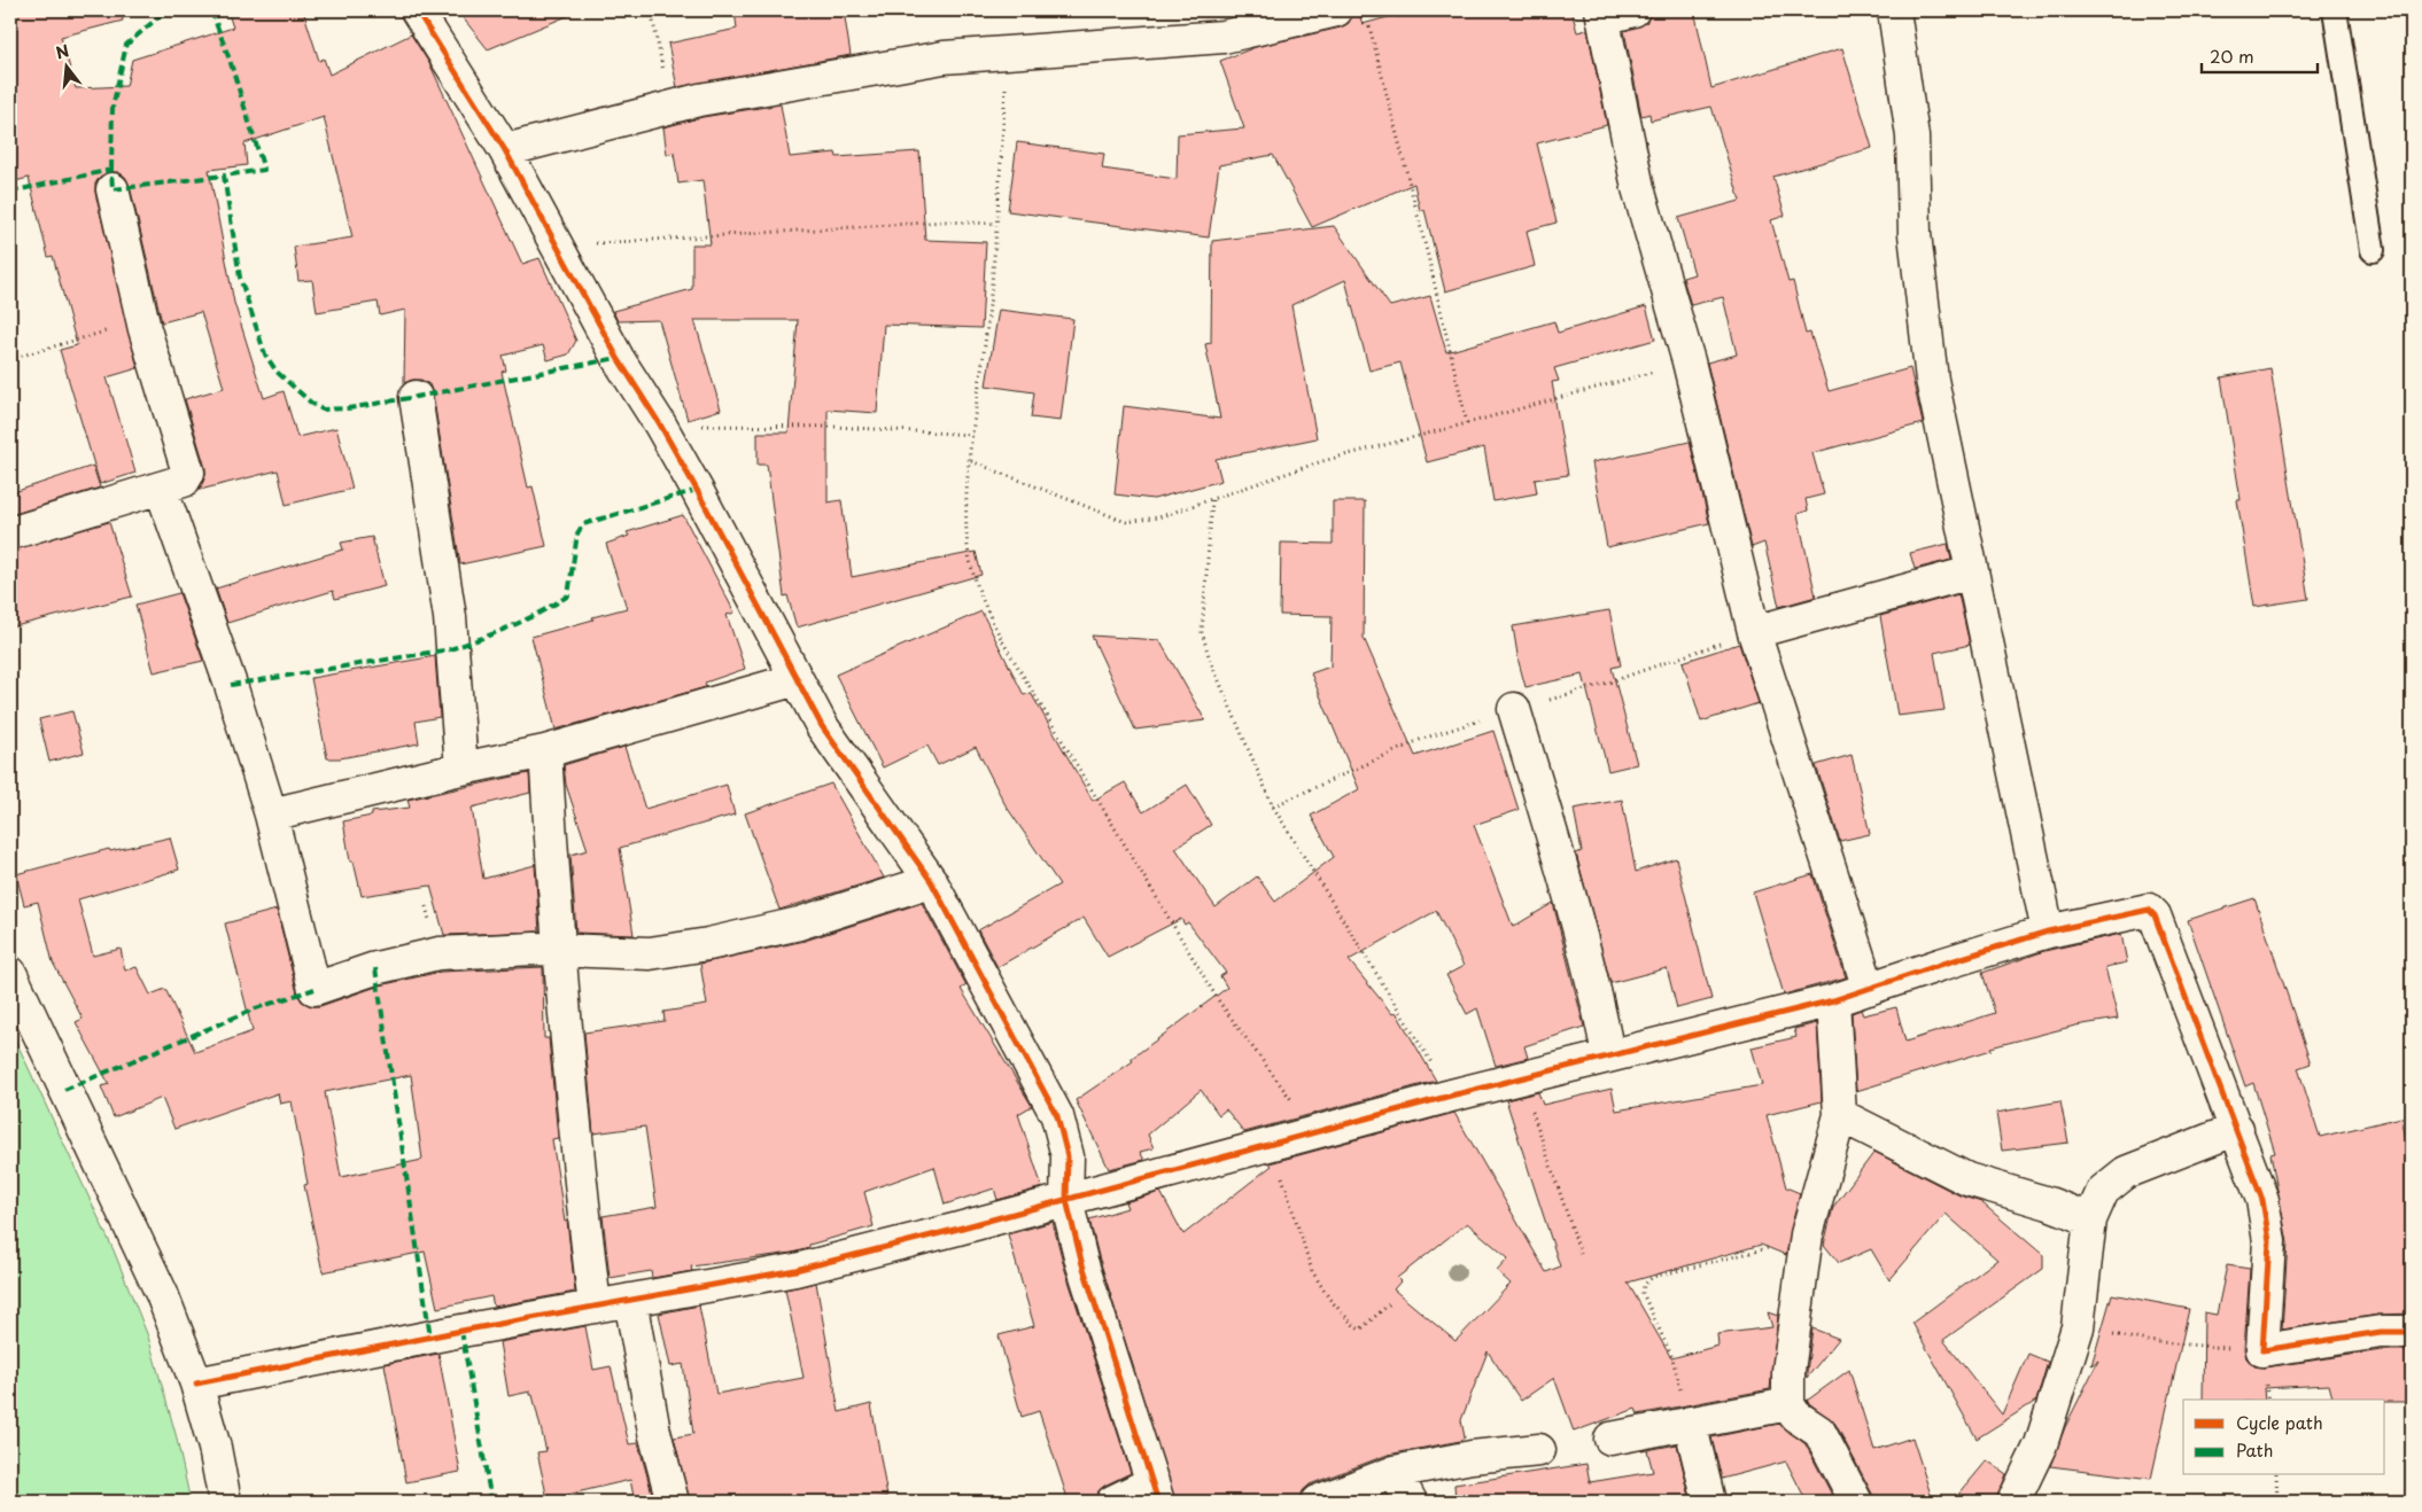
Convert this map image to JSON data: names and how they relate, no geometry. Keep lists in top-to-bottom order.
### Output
{
  "legend": ["Cycle path", "Path"],
  "scale_bar": "20 m",
  "north": "top"
}
